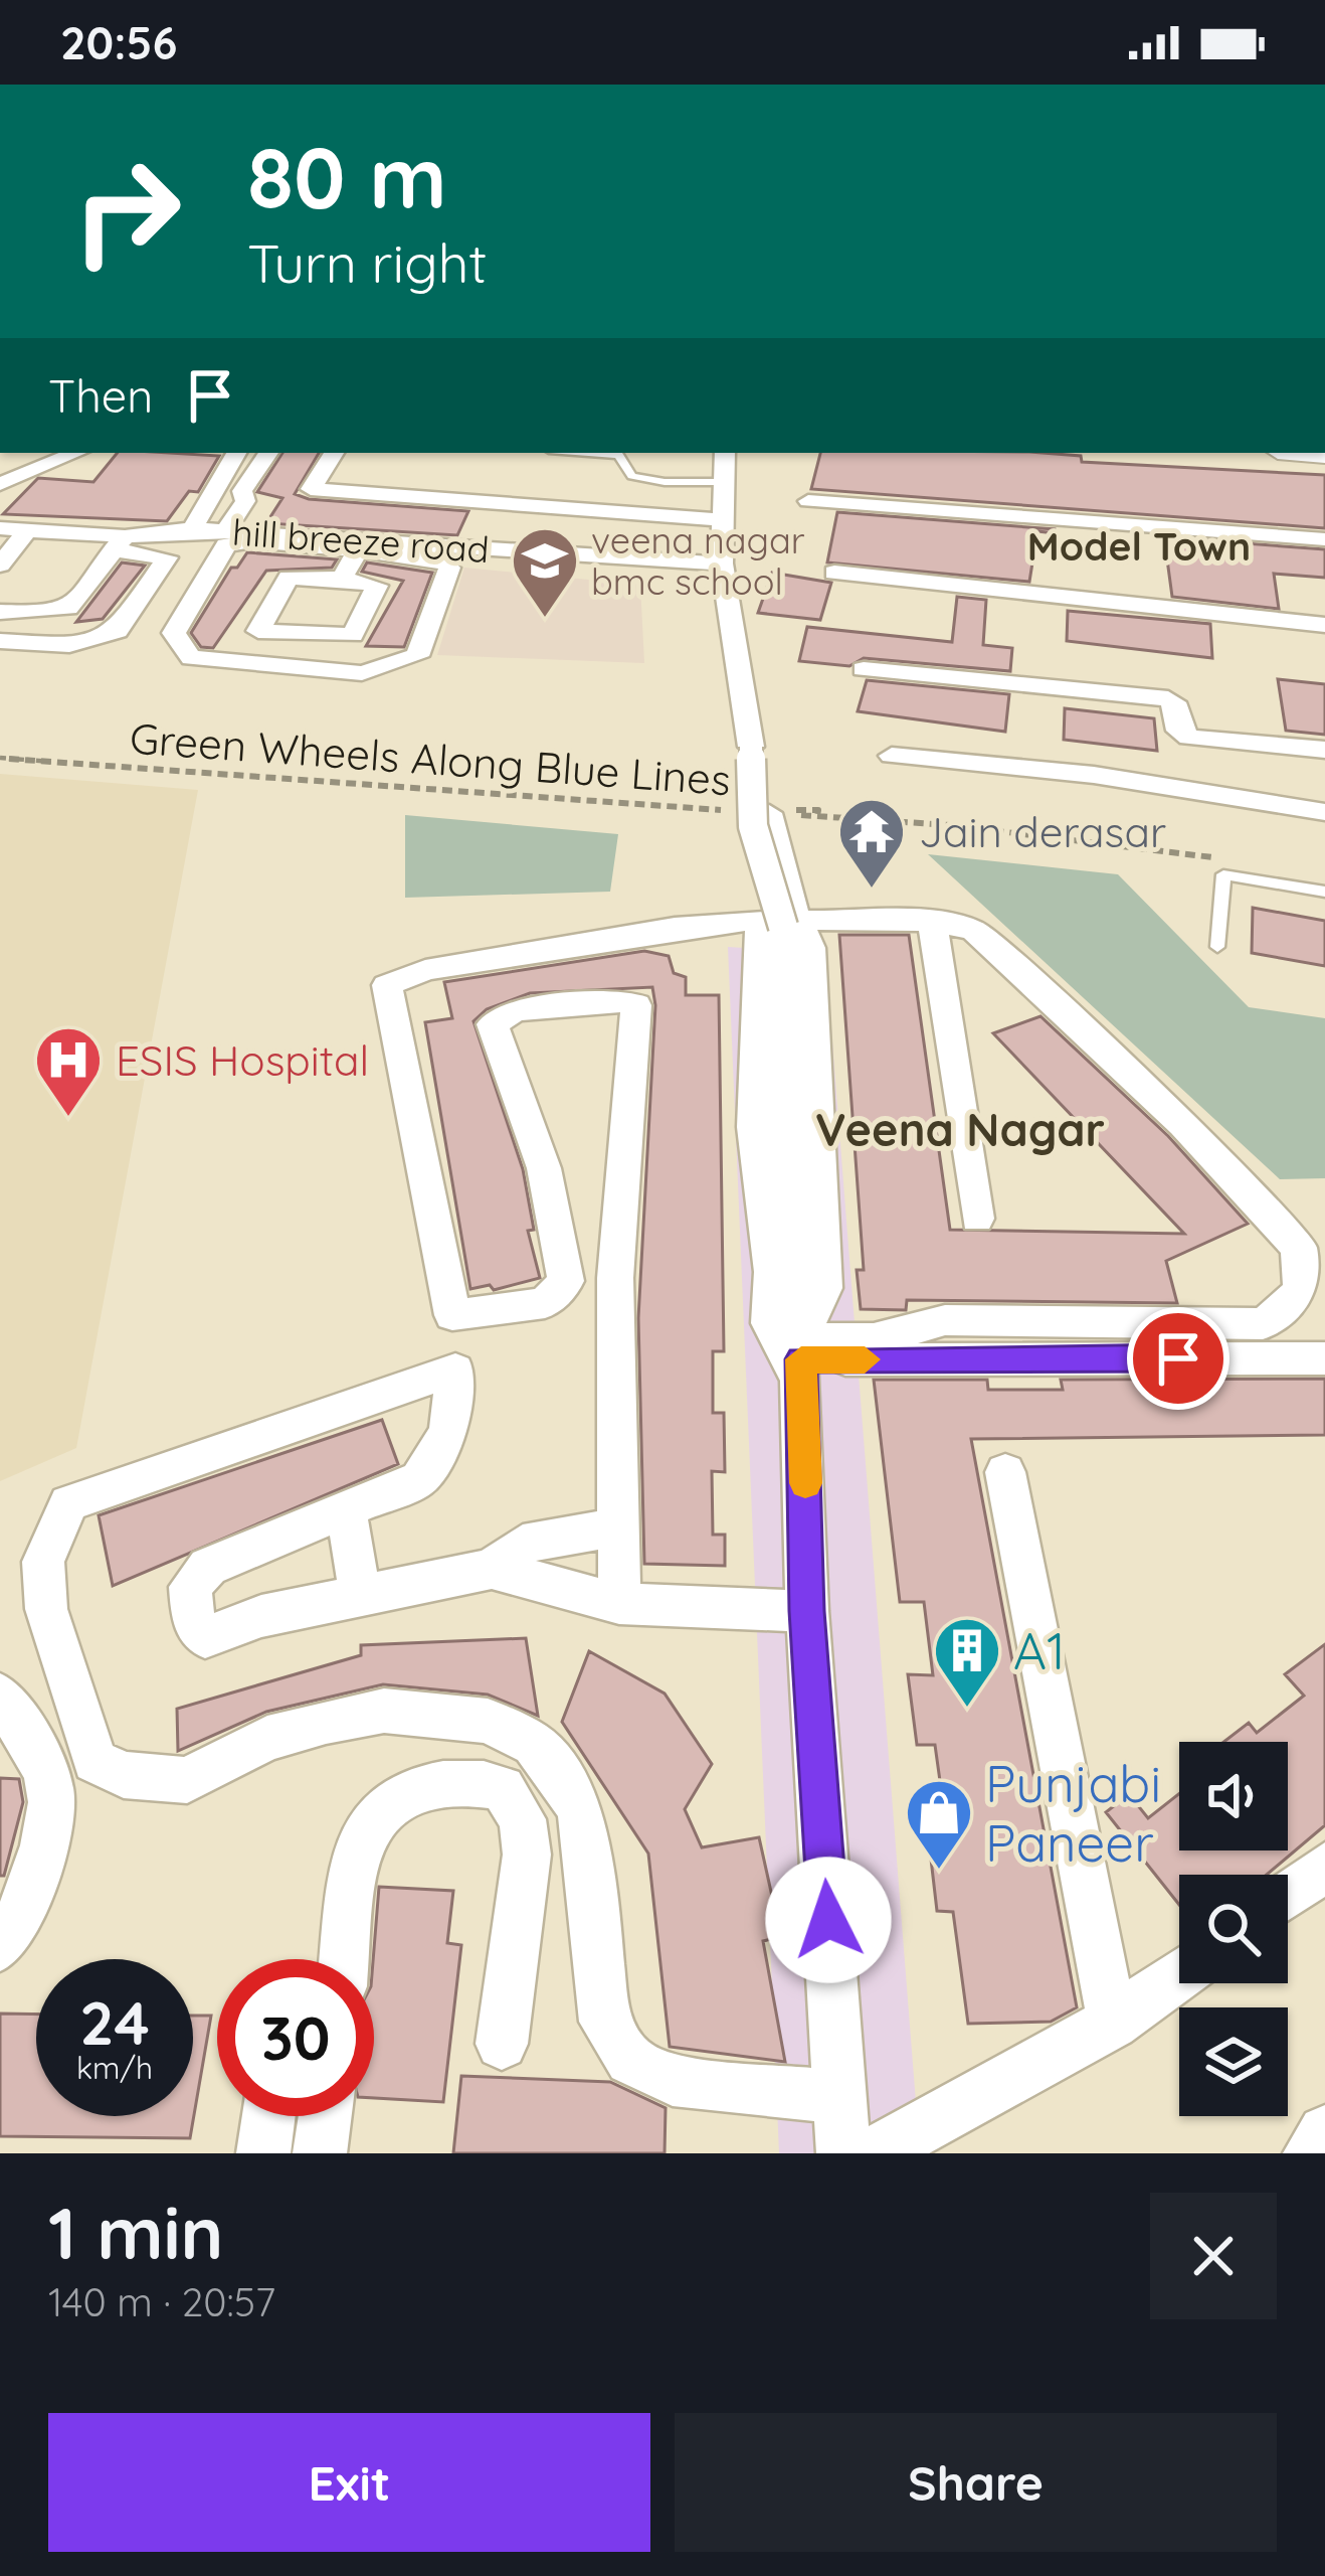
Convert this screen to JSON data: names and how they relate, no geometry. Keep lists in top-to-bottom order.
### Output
{
  "streets": {
    "street": ["hill breeze road"],
    "path": ["Green Wheels Along Blue Lines"]
  },
  "districts": ["Model Town", "Veena Nagar"],
  "places": {
    "school or university": ["veena nagar bmc school"],
    "temple": ["Jain derasar"],
    "hospital": ["ESIS Hospital"],
    "building": ["A1"],
    "shop": ["Punjabi Paneer"]
  },
  "page": {
    "status": "20:56",
    "turn": ["80 m", "Turn right"],
    "then": "Then",
    "speed": "24 km/h",
    "limit": "30",
    "heading": ["1 min", "140 m · 20:57"],
    "buttons": ["Exit", "Share"]
  }
}
